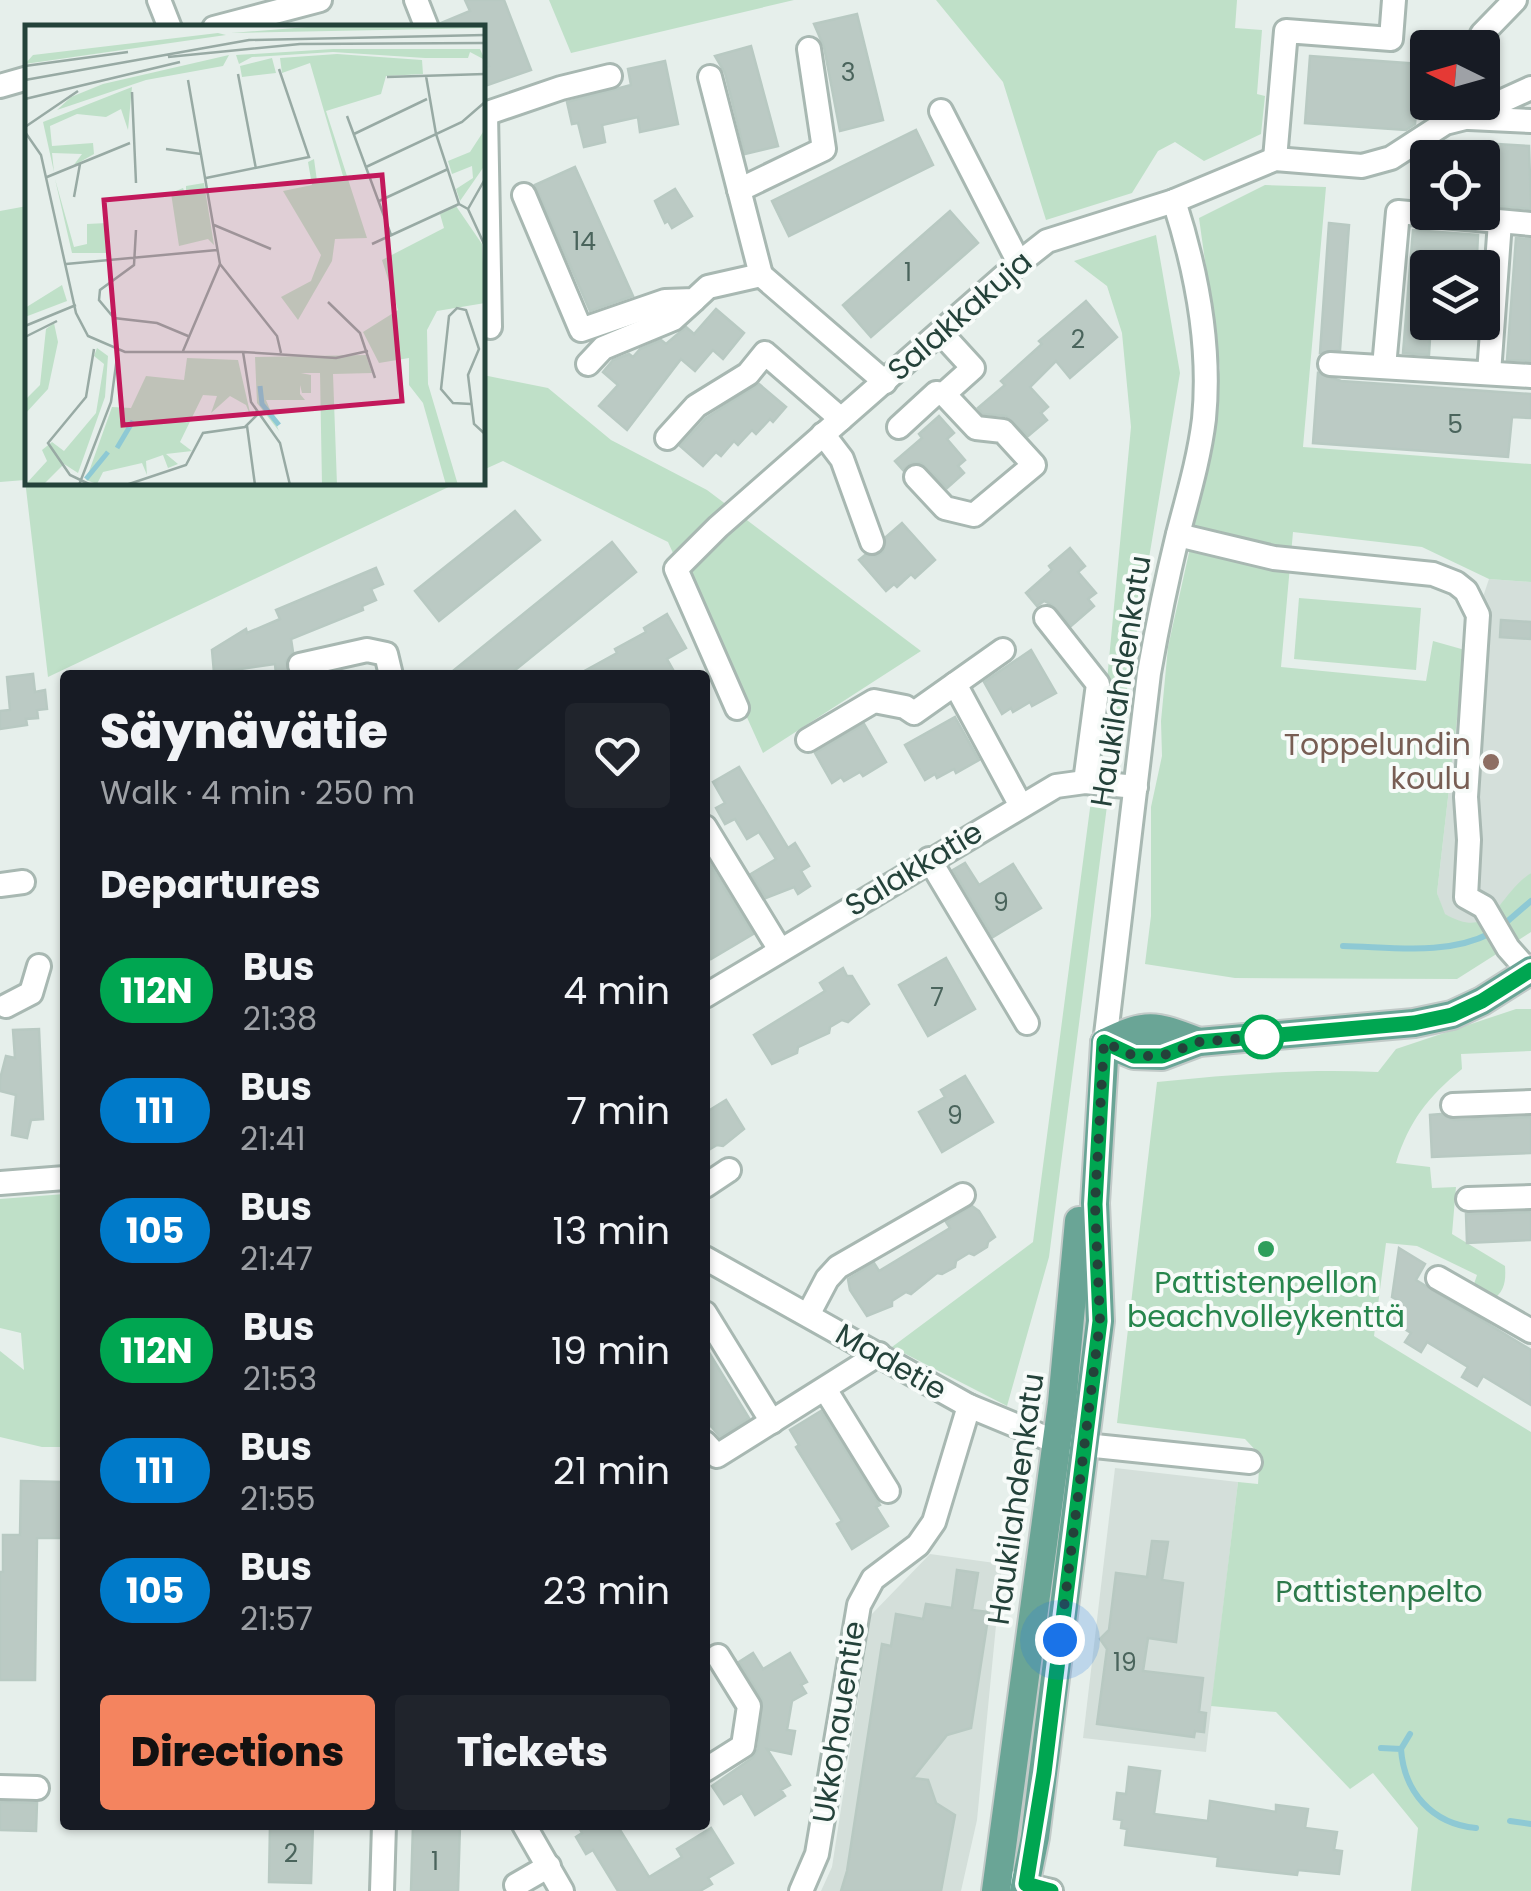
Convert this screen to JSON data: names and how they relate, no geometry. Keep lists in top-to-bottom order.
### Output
{
  "streets": {
    "main road": ["Haukilahdenkatu"],
    "street": [
      "Salakkakuja",
      "Salakkatie",
      "Madetie",
      "Ukkohauentie"
    ]
  },
  "crossings": [
    ["Salakkakuja", "Haukilahdenkatu"],
    ["Haukilahdenkatu", "Salakkatie"],
    ["Haukilahdenkatu", "Madetie"],
    ["Madetie", "Ukkohauentie"]
  ],
  "parks": ["Pattistenpelto"],
  "places": ["Toppelundin koulu", "Pattistenpellon beachvolleykenttä"],
  "lines": ["bus line 112N"],
  "house_numbers": [
    "3",
    "14",
    "1",
    "2",
    "5",
    "9",
    "7",
    "9",
    "19",
    "2",
    "1"
  ],
  "north": "left",
  "page": {
    "heading": [
      ["Säynävätie", "Walk · 4 min · 250 m"],
      "Departures"
    ],
    "list": [
      {
        "mark": "112N",
        "name": "Bus",
        "note": "21:38",
        "value": "4 min"
      },
      {
        "mark": "111",
        "name": "Bus",
        "note": "21:41",
        "value": "7 min"
      },
      {
        "mark": "105",
        "name": "Bus",
        "note": "21:47",
        "value": "13 min"
      },
      {
        "mark": "112N",
        "name": "Bus",
        "note": "21:53",
        "value": "19 min"
      },
      {
        "mark": "111",
        "name": "Bus",
        "note": "21:55",
        "value": "21 min"
      },
      {
        "mark": "105",
        "name": "Bus",
        "note": "21:57",
        "value": "23 min"
      }
    ],
    "buttons": ["Directions", "Tickets"]
  }
}
